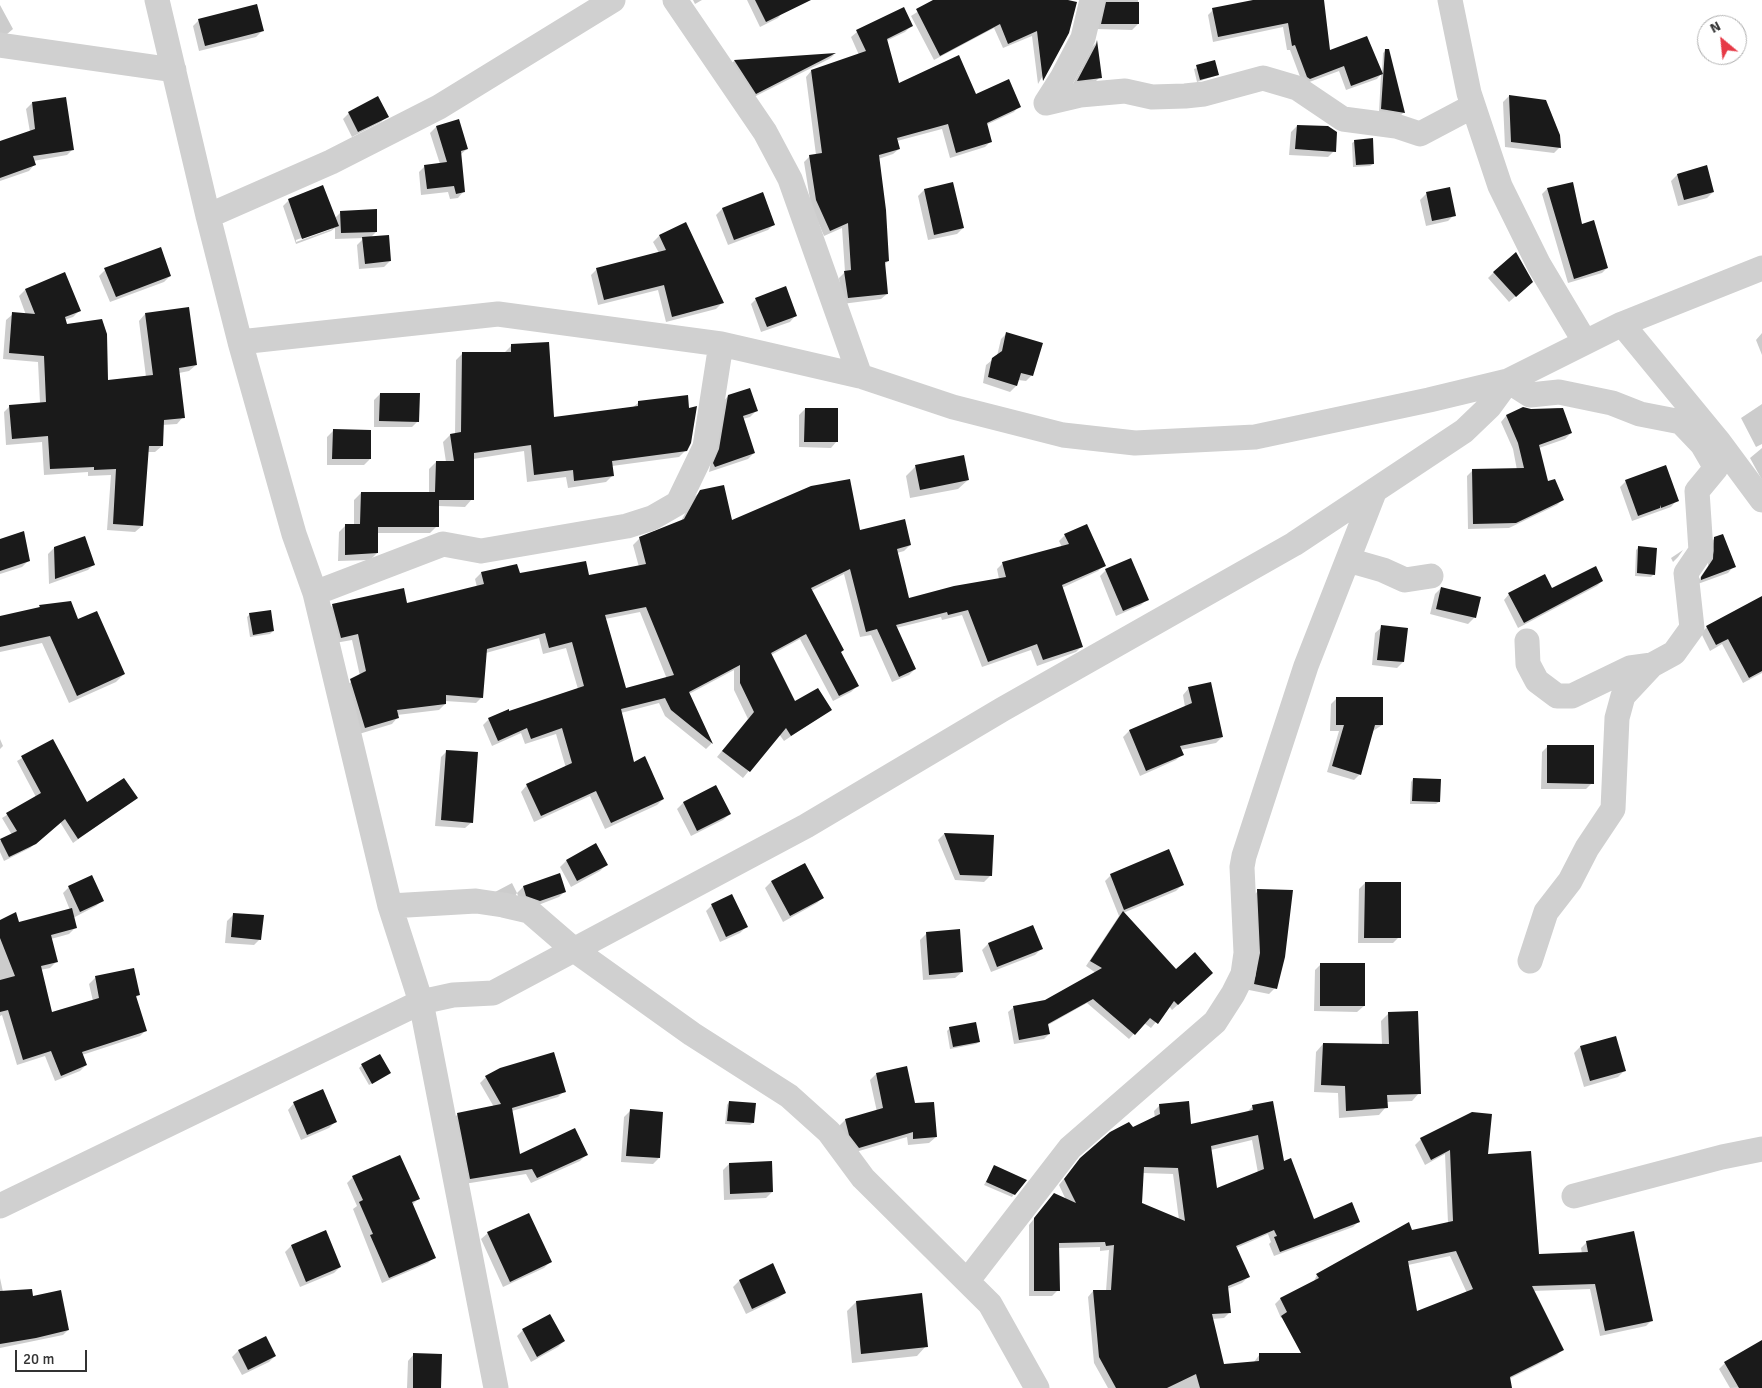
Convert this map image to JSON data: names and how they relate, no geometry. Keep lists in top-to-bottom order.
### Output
{
  "scale_bar": "20 m",
  "north": "top left"
}
